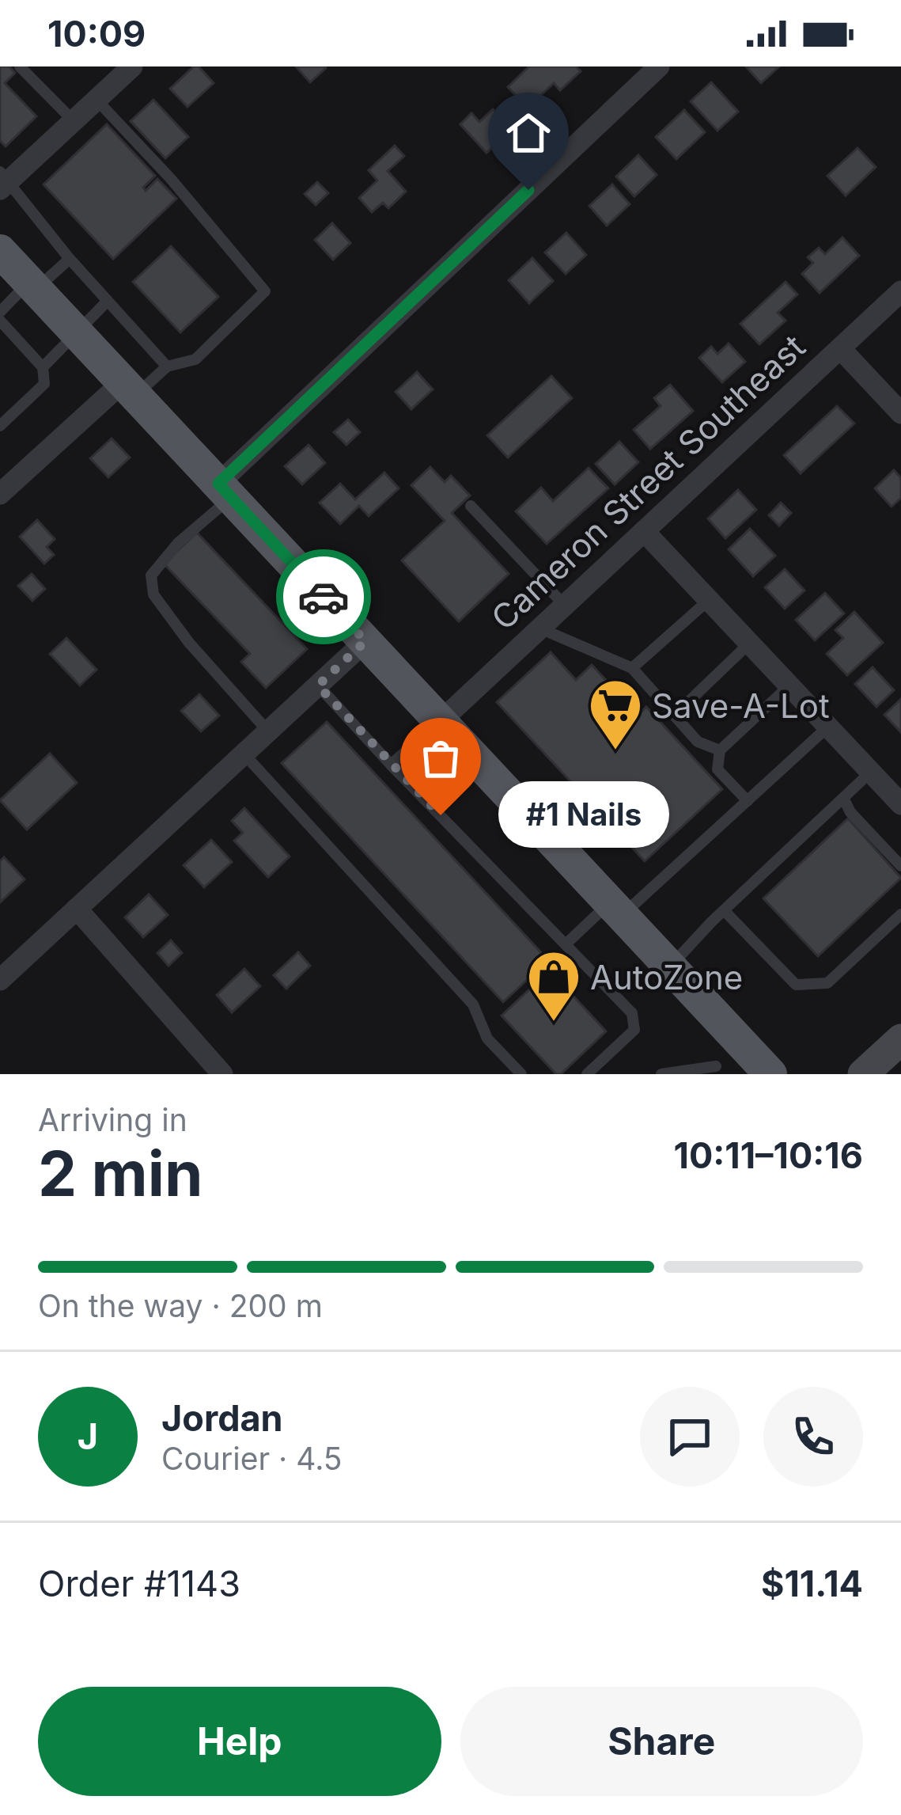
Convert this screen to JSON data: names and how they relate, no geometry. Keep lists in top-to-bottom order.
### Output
{
  "streets": {
    "street": ["Cameron Street Southeast"]
  },
  "places": {
    "supermarket": ["Save-A-Lot"],
    "other": ["#1 Nails"],
    "shop": ["AutoZone"]
  },
  "page": {
    "status": "10:09",
    "bubble": "#1 Nails",
    "heading": ["2 min", "Arriving in", "10:11–10:16"],
    "panel": [
      "Jordan",
      "Courier · 4.5",
      "Order #1143",
      "$11.14"
    ],
    "bar": "On the way · 200 m",
    "round": "J",
    "buttons": ["Help", "Share"]
  }
}
